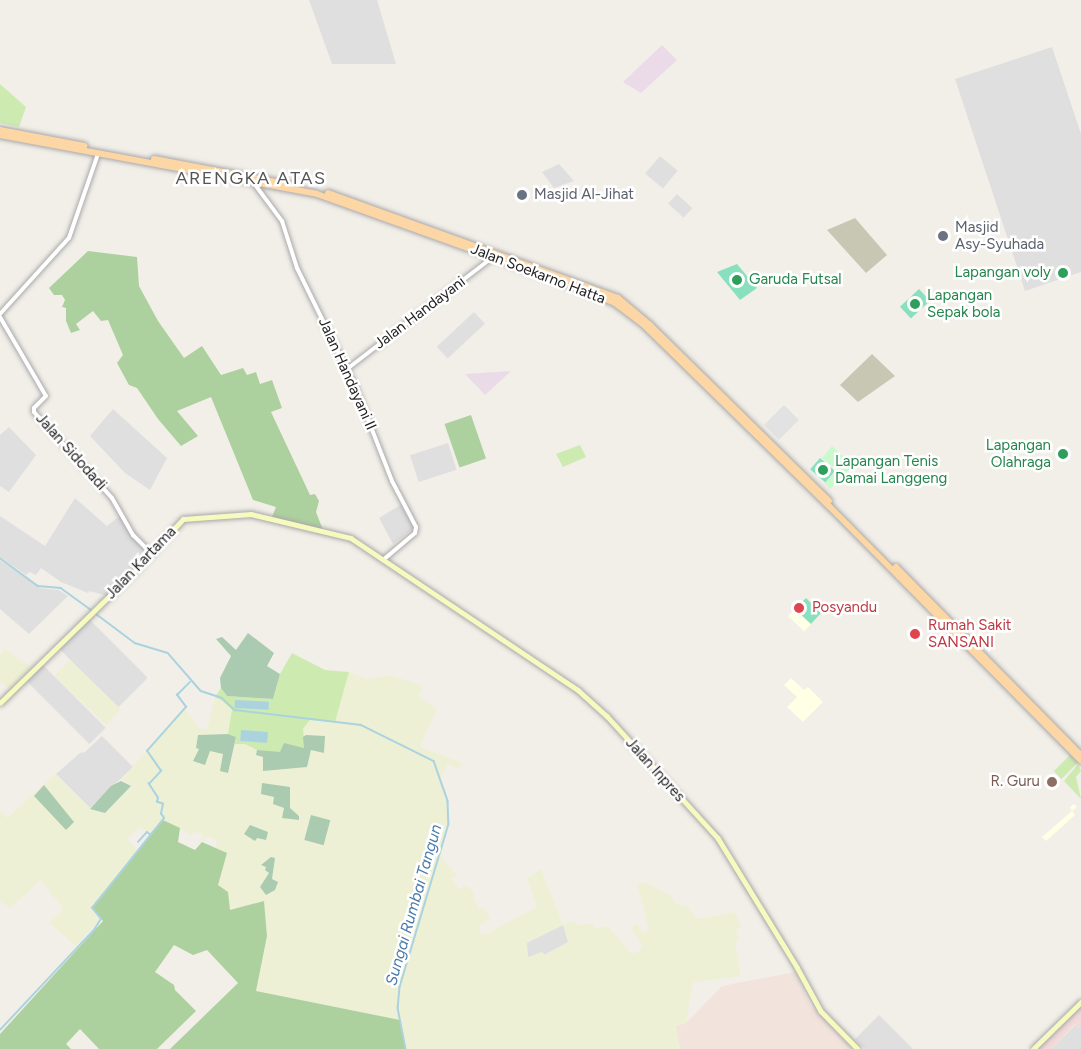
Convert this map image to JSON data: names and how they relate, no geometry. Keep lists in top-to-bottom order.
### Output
{
  "streets": {
    "main road": ["Jalan Soekarno Hatta", "Jalan Kartama", "Jalan Inpres"],
    "street": ["Jalan Handayani", "Jalan Handayani II", "Jalan Sidodadi"]
  },
  "crossings": [
    ["Jalan Soekarno Hatta", "Jalan Handayani"],
    ["Jalan Soekarno Hatta", "Jalan Handayani II"],
    ["Jalan Soekarno Hatta", "Jalan Sidodadi"],
    ["Jalan Handayani", "Jalan Handayani II"],
    ["Jalan Handayani II", "Jalan Kartama"],
    ["Jalan Handayani II", "Jalan Inpres"],
    ["Jalan Sidodadi", "Jalan Kartama"],
    ["Jalan Kartama", "Jalan Inpres"]
  ],
  "districts": ["ARENGKA ATAS"],
  "water": ["Sungai Rumbai Tangun"],
  "places": [
    "Masjid Al-Jihat",
    "Masjid Asy-Syuhada",
    "Lapangan voly",
    "Garuda Futsal",
    "Lapangan Sepak bola",
    "Lapangan Olahraga",
    "Lapangan Tenis Damai Langgeng",
    "Posyandu",
    "Rumah Sakit SANSANI",
    "R. Guru"
  ]
}
